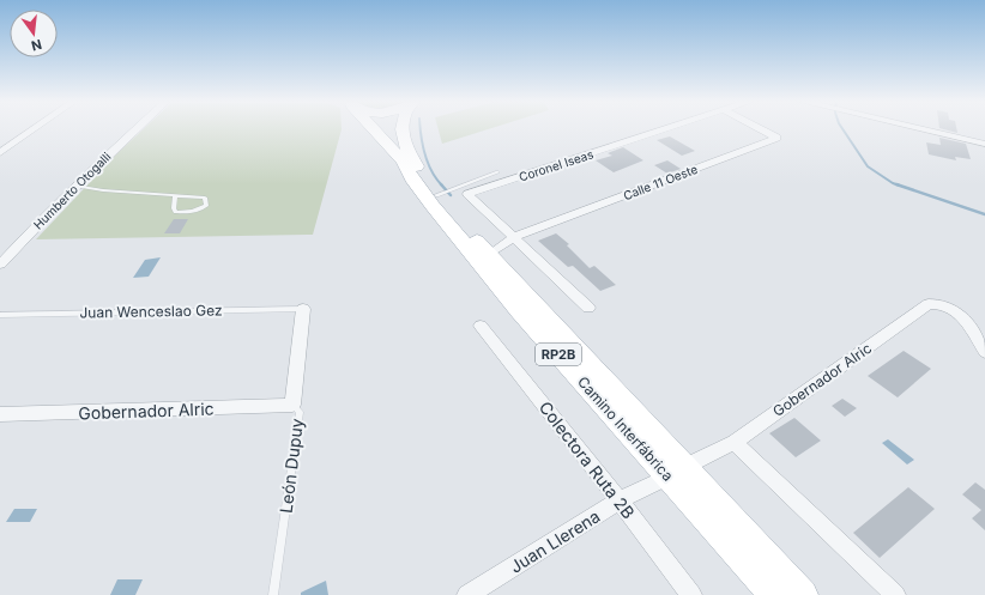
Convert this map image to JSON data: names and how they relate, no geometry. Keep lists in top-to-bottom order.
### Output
{
  "streets": {
    "main road": ["RP2B", "Camino Interfábrica"],
    "street": [
      "Coronel Iseas",
      "Calle 11 Oeste",
      "Humberto Otogalli",
      "Gobernador Alric",
      "Colectora Ruta 2B",
      "León Dupuy",
      "Juan Llerena"
    ],
    "lane": ["Juan Wenceslao Gez"]
  },
  "crossings": [
    ["Coronel Iseas", "Calle 11 Oeste"],
    ["Calle 11 Oeste", "Camino Interfábrica"],
    ["Juan Wenceslao Gez", "León Dupuy"],
    ["Gobernador Alric", "Camino Interfábrica"],
    ["Gobernador Alric", "León Dupuy"],
    ["Gobernador Alric", "Juan Llerena"],
    ["Camino Interfábrica", "Juan Llerena"],
    ["Colectora Ruta 2B", "Juan Llerena"]
  ],
  "north": "bottom"
}
